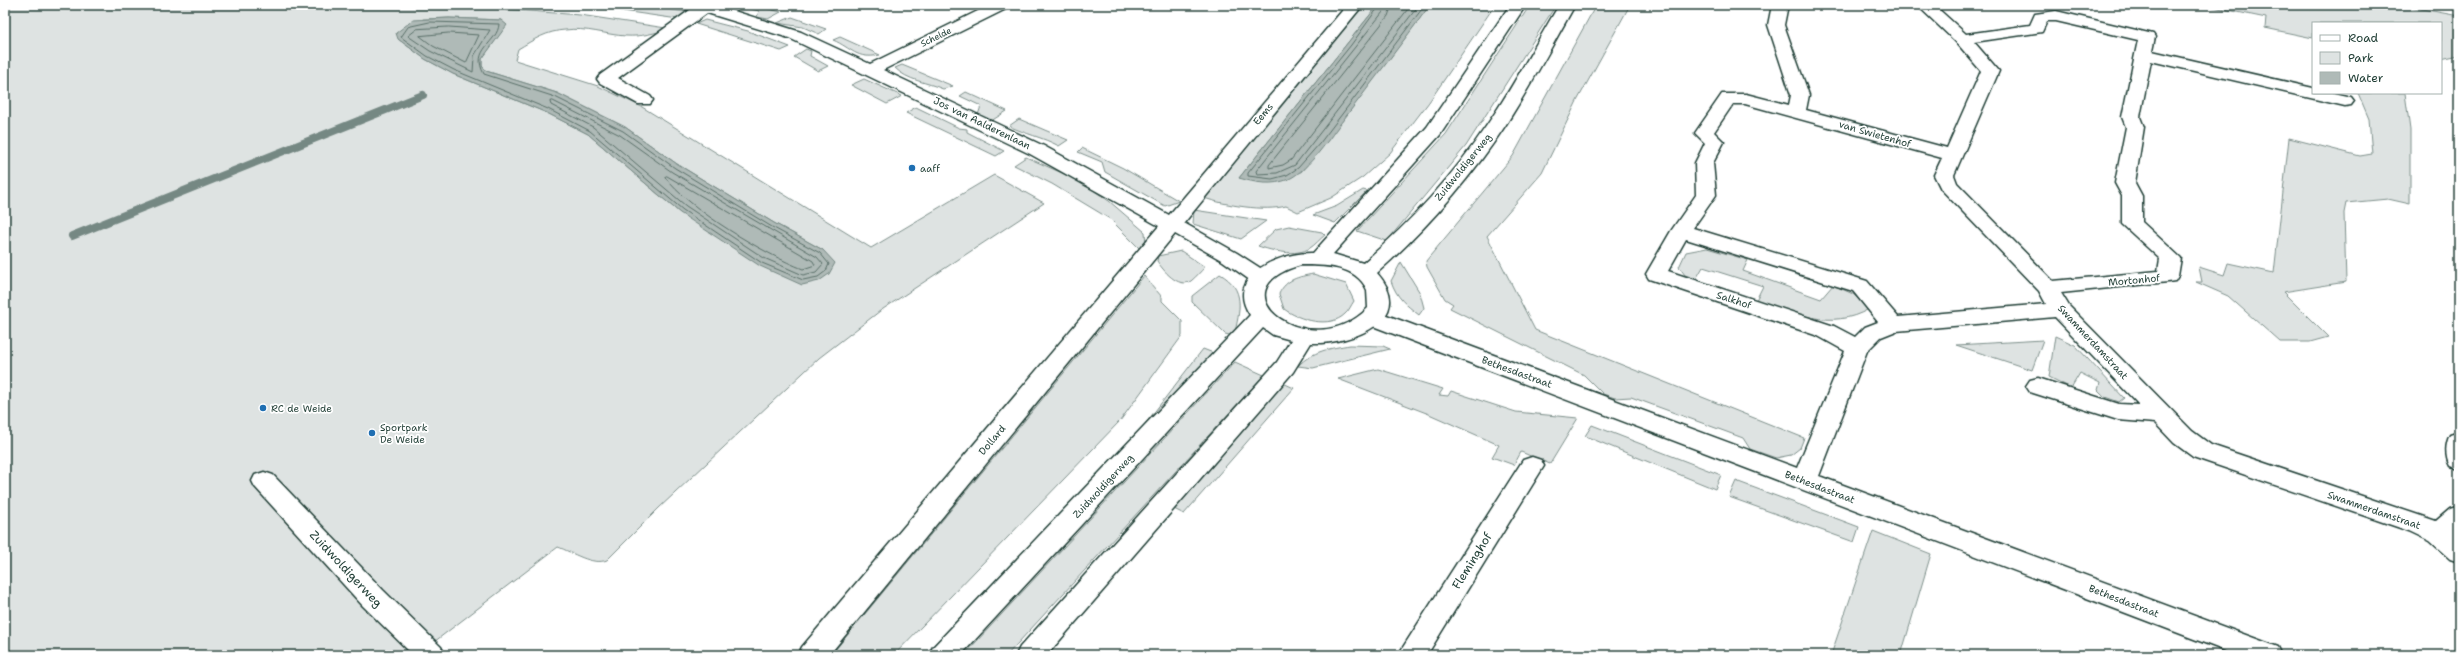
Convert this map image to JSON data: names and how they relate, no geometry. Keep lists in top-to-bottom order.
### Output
{
  "streets": {
    "street": [
      "Schelde",
      "Eems",
      "Jos van Aalderenlaan",
      "van Swietenhof",
      "Zuidwoldigerweg",
      "Mortonhof",
      "Salkhof",
      "Swammerdamstraat",
      "Bethesdastraat",
      "Dollard",
      "Fleminghof"
    ]
  },
  "crossings": [
    ["Schelde", "Jos van Aalderenlaan"],
    ["Eems", "Jos van Aalderenlaan"],
    ["Eems", "Dollard"],
    ["Jos van Aalderenlaan", "Zuidwoldigerweg"],
    ["Jos van Aalderenlaan", "Bethesdastraat"],
    ["Jos van Aalderenlaan", "Dollard"],
    ["van Swietenhof", "Salkhof"],
    ["van Swietenhof", "Swammerdamstraat"],
    ["Zuidwoldigerweg", "Bethesdastraat"],
    ["Mortonhof", "Swammerdamstraat"]
  ],
  "places": ["aaff", "RC de Weide", "Sportpark De Weide"],
  "legend": ["Road", "Park", "Water"]
}
